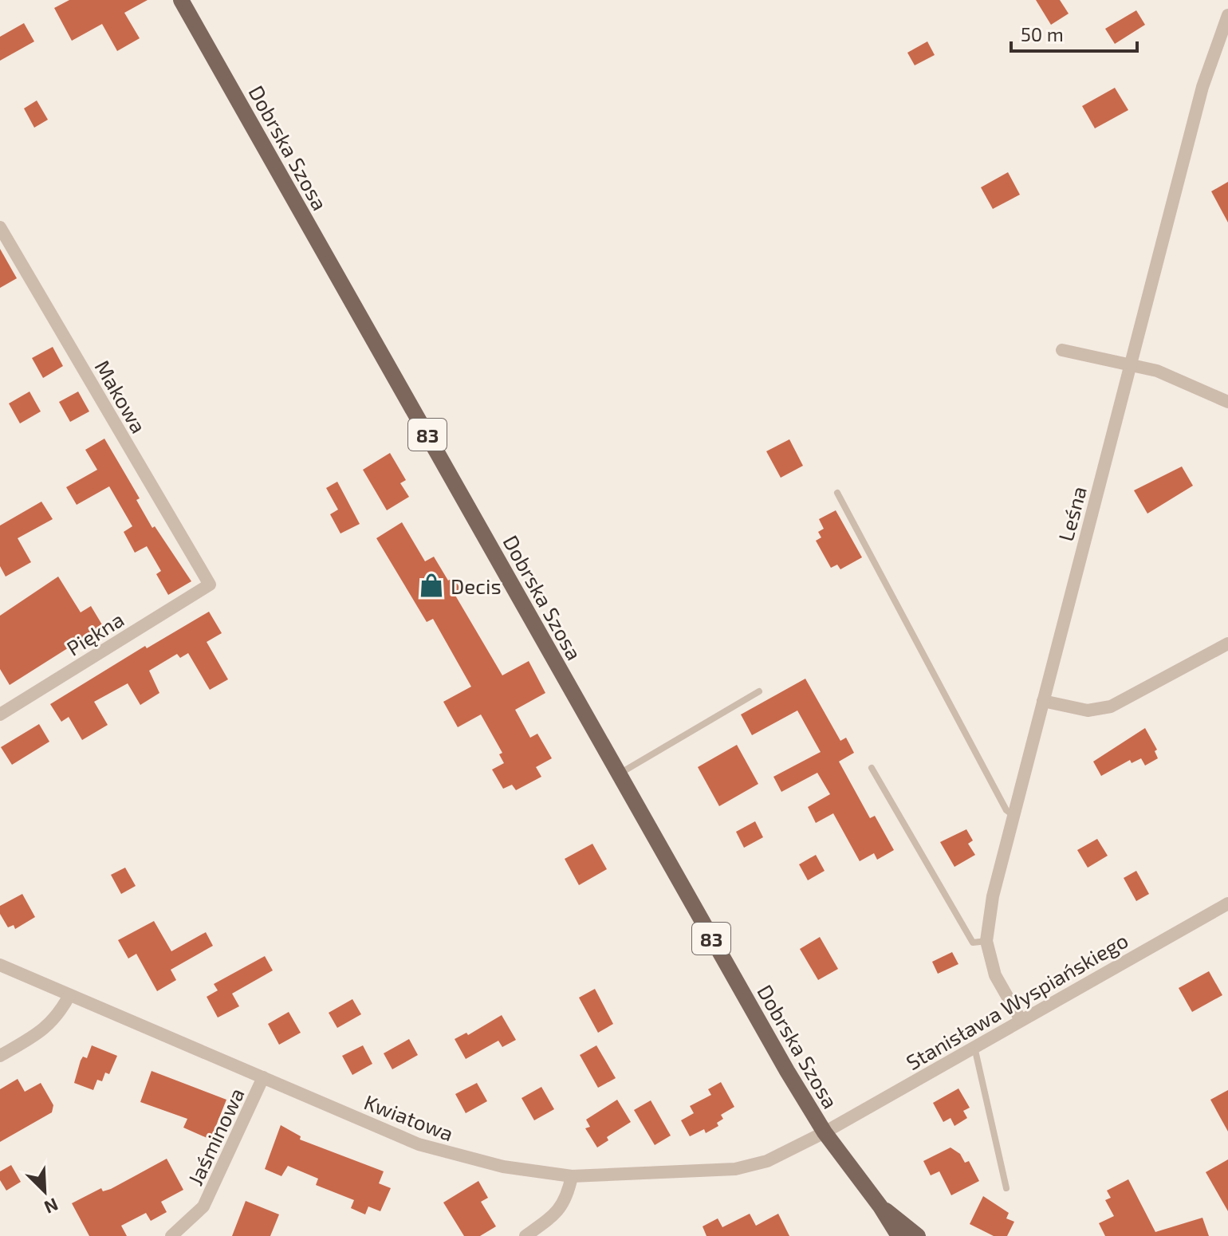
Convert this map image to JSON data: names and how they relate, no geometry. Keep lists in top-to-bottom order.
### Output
{
  "streets": {
    "main road": ["Dobrska Szosa", "83"],
    "street": [
      "Makowa",
      "Leśna",
      "Piękna",
      "Stanisława Wyspiańskiego",
      "Kwiatowa",
      "Jaśminowa"
    ]
  },
  "crossings": [
    ["Dobrska Szosa", "Stanisława Wyspiańskiego"],
    ["Dobrska Szosa", "Kwiatowa"],
    ["Makowa", "Piękna"],
    ["Leśna", "Stanisława Wyspiańskiego"],
    ["Stanisława Wyspiańskiego", "Kwiatowa"],
    ["Kwiatowa", "Jaśminowa"]
  ],
  "places": {
    "shop": ["Decis"]
  },
  "scale_bar": "50 m",
  "north": "bottom right"
}
